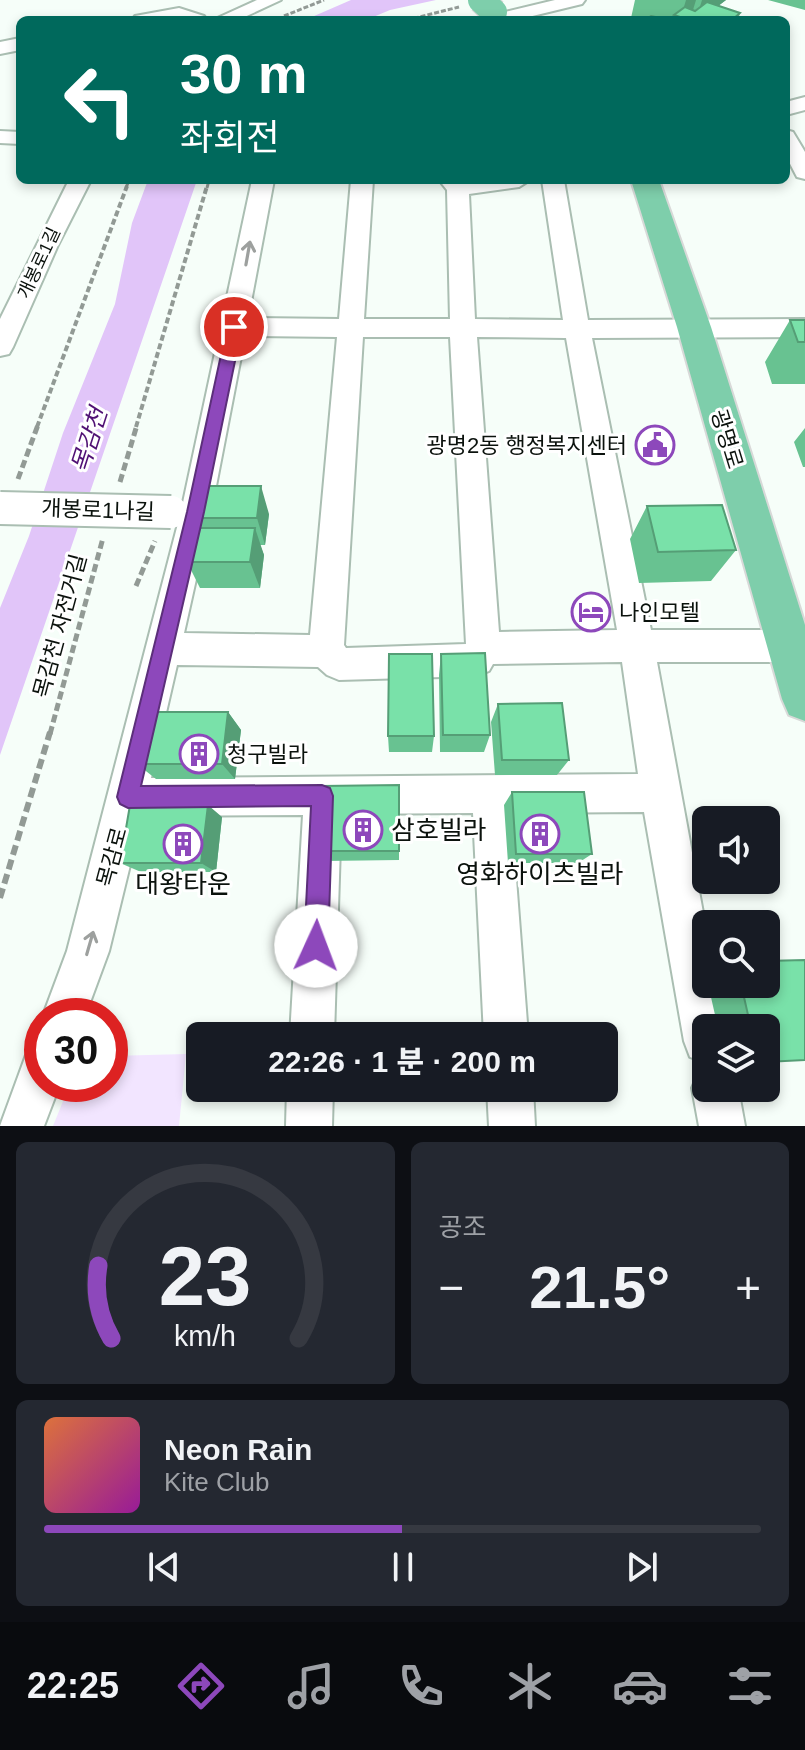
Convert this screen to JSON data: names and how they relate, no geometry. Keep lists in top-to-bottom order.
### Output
{
  "streets": {
    "main road": ["광명로"],
    "street": ["개봉로1길", "개봉로1나길", "목감로"],
    "path": ["목감천 자전거길"]
  },
  "crossings": [
    ["개봉로1나길", "목감로"]
  ],
  "water": ["목감천"],
  "places": {
    "public building": ["광명2동 행정복지센터"],
    "hotel": ["나인모텔"],
    "building": [
      "청구빌라",
      "삼호빌라",
      "영화하이츠빌라",
      "대왕타운"
    ]
  },
  "page": {
    "turn": ["30 m", "좌회전"],
    "limit": "30",
    "trip": "22:26 · 1 분 · 200 m",
    "tile": "공조",
    "heat": ["−", "21.5°", "+"],
    "song": ["Neon Rain", "Kite Club"],
    "tabs": "22:25",
    "gauge": ["23", "km/h"]
  }
}
